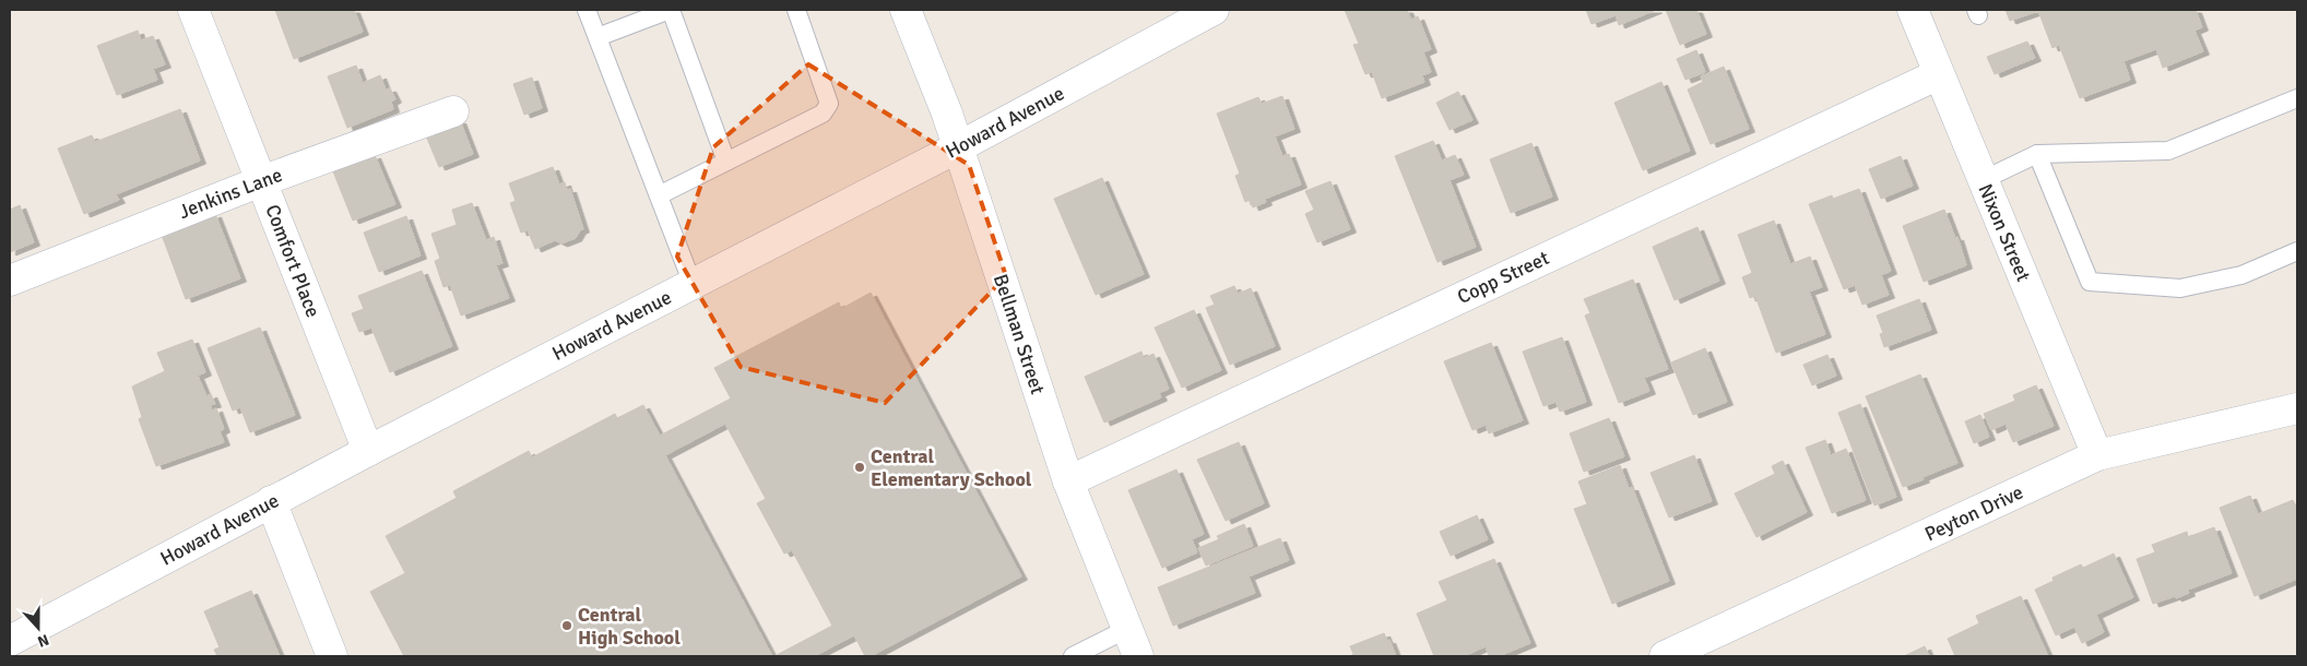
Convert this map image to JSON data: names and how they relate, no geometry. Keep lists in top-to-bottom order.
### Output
{
  "streets": {
    "street": [
      "Howard Avenue",
      "Jenkins Lane",
      "Nixon Street",
      "Comfort Place",
      "Copp Street",
      "Bellman Street",
      "Peyton Drive"
    ]
  },
  "crossings": [
    ["Howard Avenue", "Comfort Place"],
    ["Howard Avenue", "Bellman Street"],
    ["Jenkins Lane", "Comfort Place"],
    ["Nixon Street", "Copp Street"],
    ["Nixon Street", "Peyton Drive"],
    ["Copp Street", "Bellman Street"]
  ],
  "places": ["Central Elementary School", "Central High School"],
  "north": "bottom"
}
